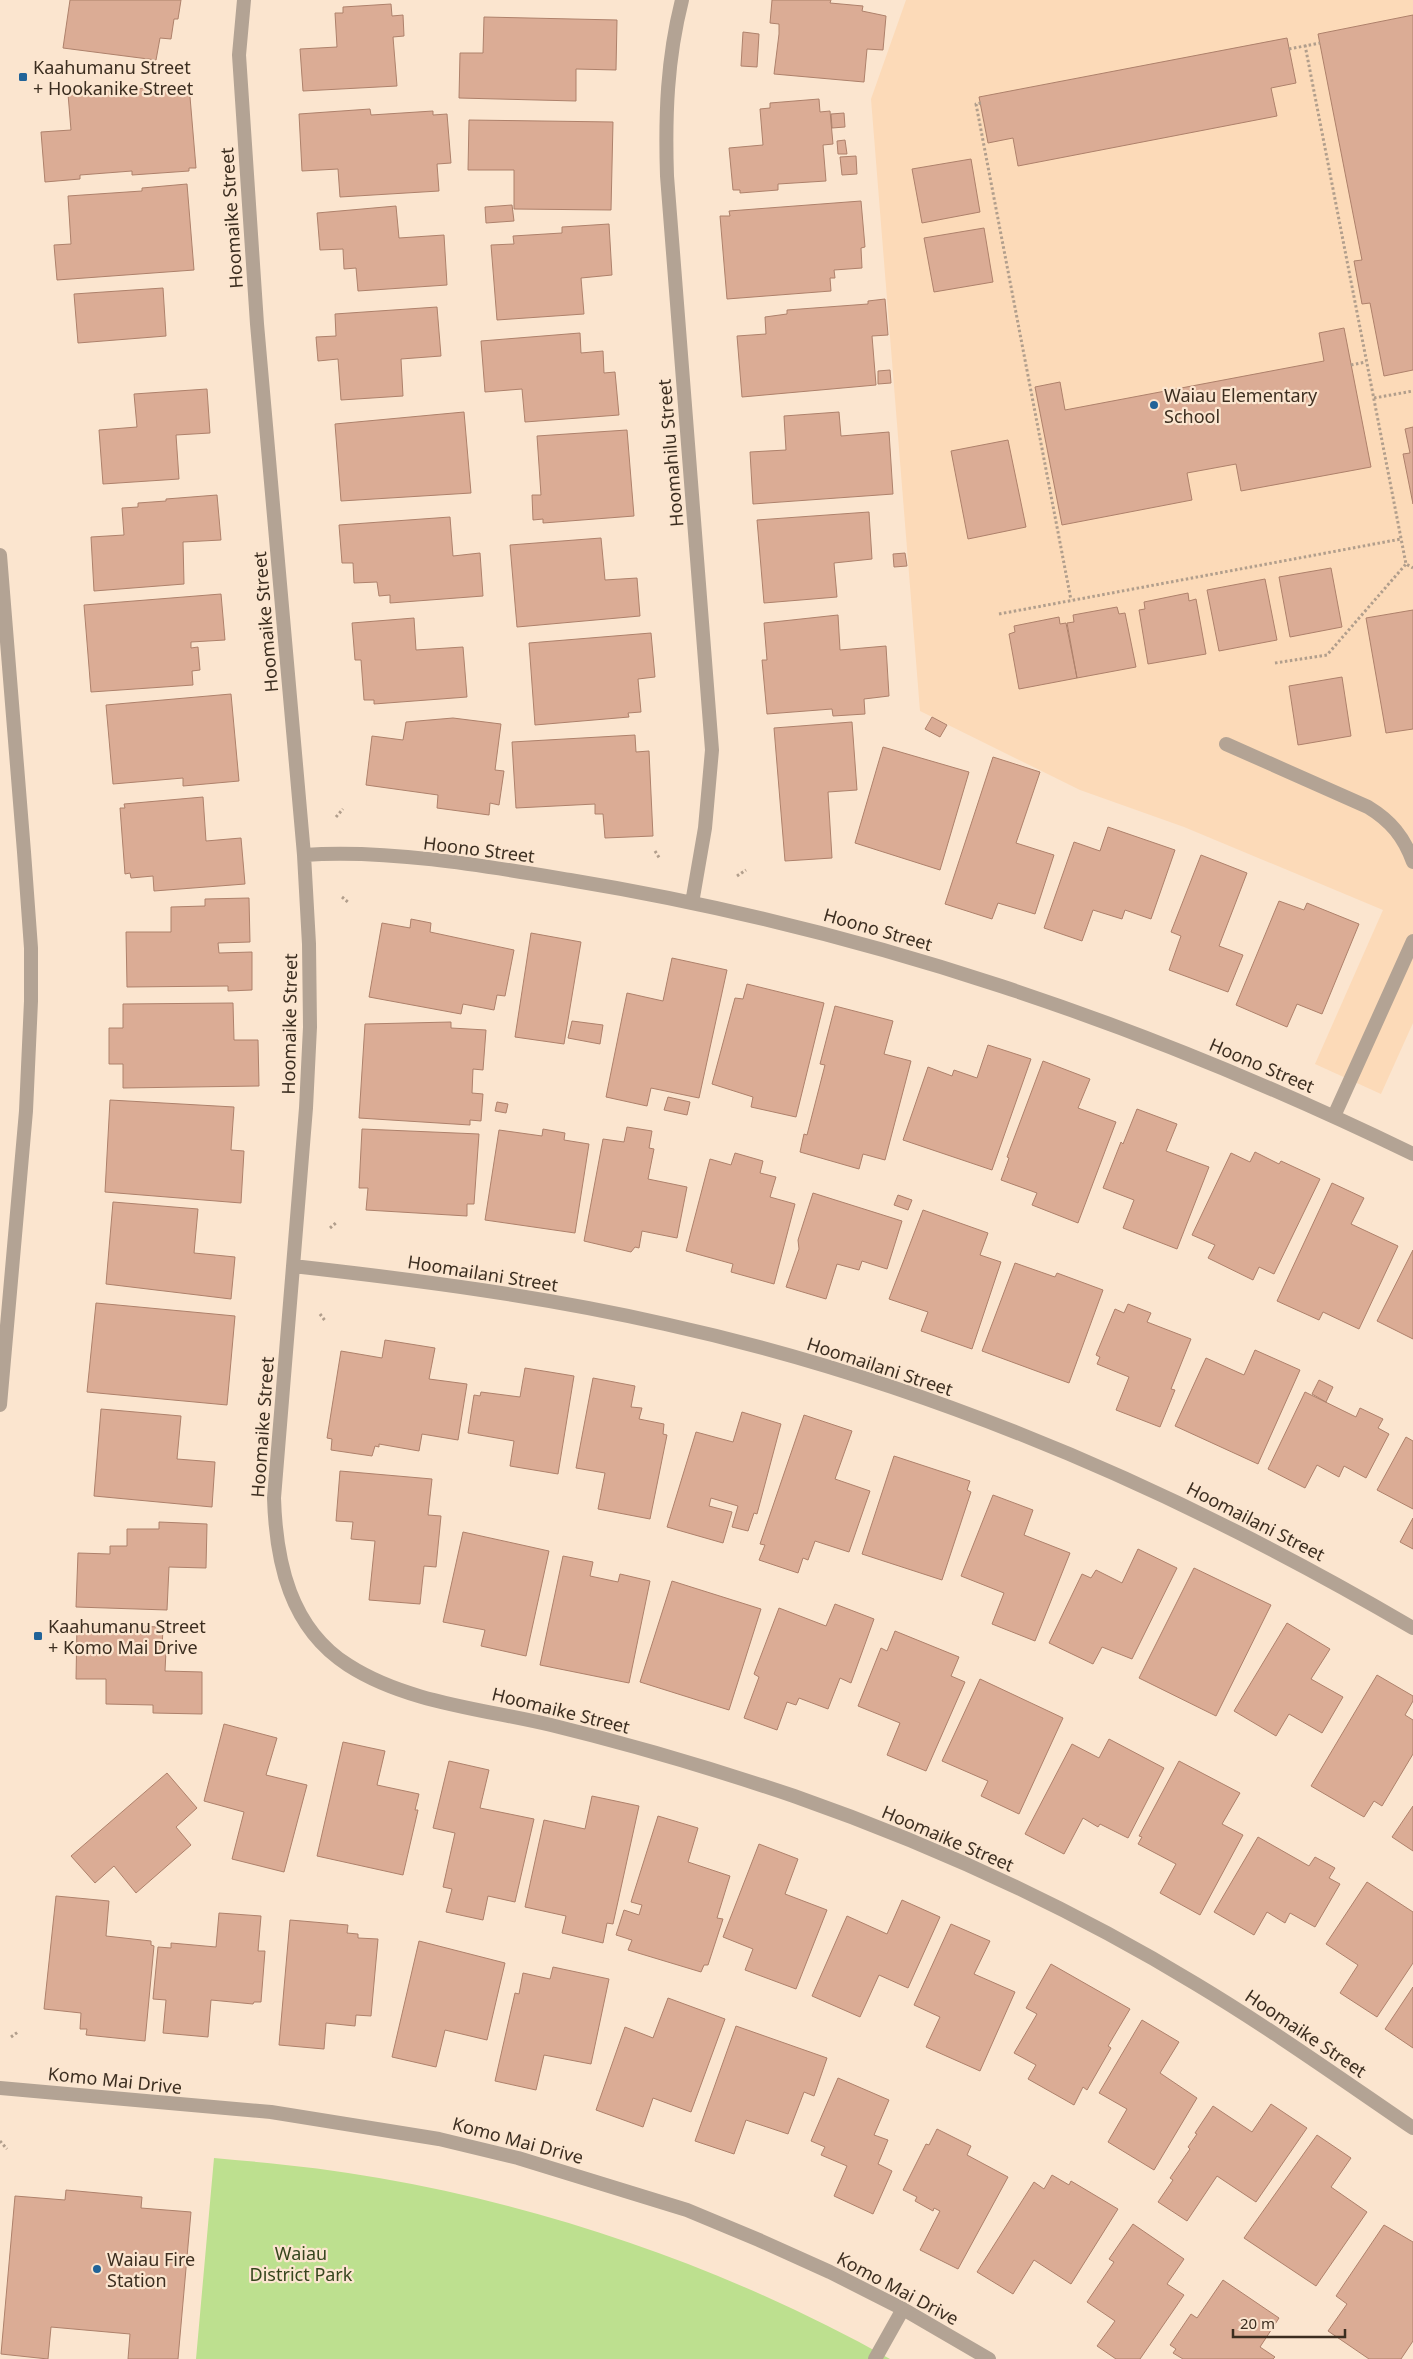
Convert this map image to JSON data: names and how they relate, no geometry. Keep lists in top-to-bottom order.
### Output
{
  "streets": {
    "street": [
      "Hoomaike Street",
      "Hoomahilu Street",
      "Hoono Street",
      "Hoomailani Street",
      "Komo Mai Drive"
    ]
  },
  "crossings": [
    ["Hoomaike Street", "Hoono Street"],
    ["Hoomaike Street", "Hoomailani Street"],
    ["Hoomahilu Street", "Hoono Street"]
  ],
  "parks": ["Waiau District Park"],
  "places": {
    "transit": ["Kaahumanu Street + Hookanike Street", "Kaahumanu Street + Komo Mai Drive"],
    "other": ["Waiau Elementary School", "Waiau Fire Station"]
  },
  "scale_bar": "20 m"
}
